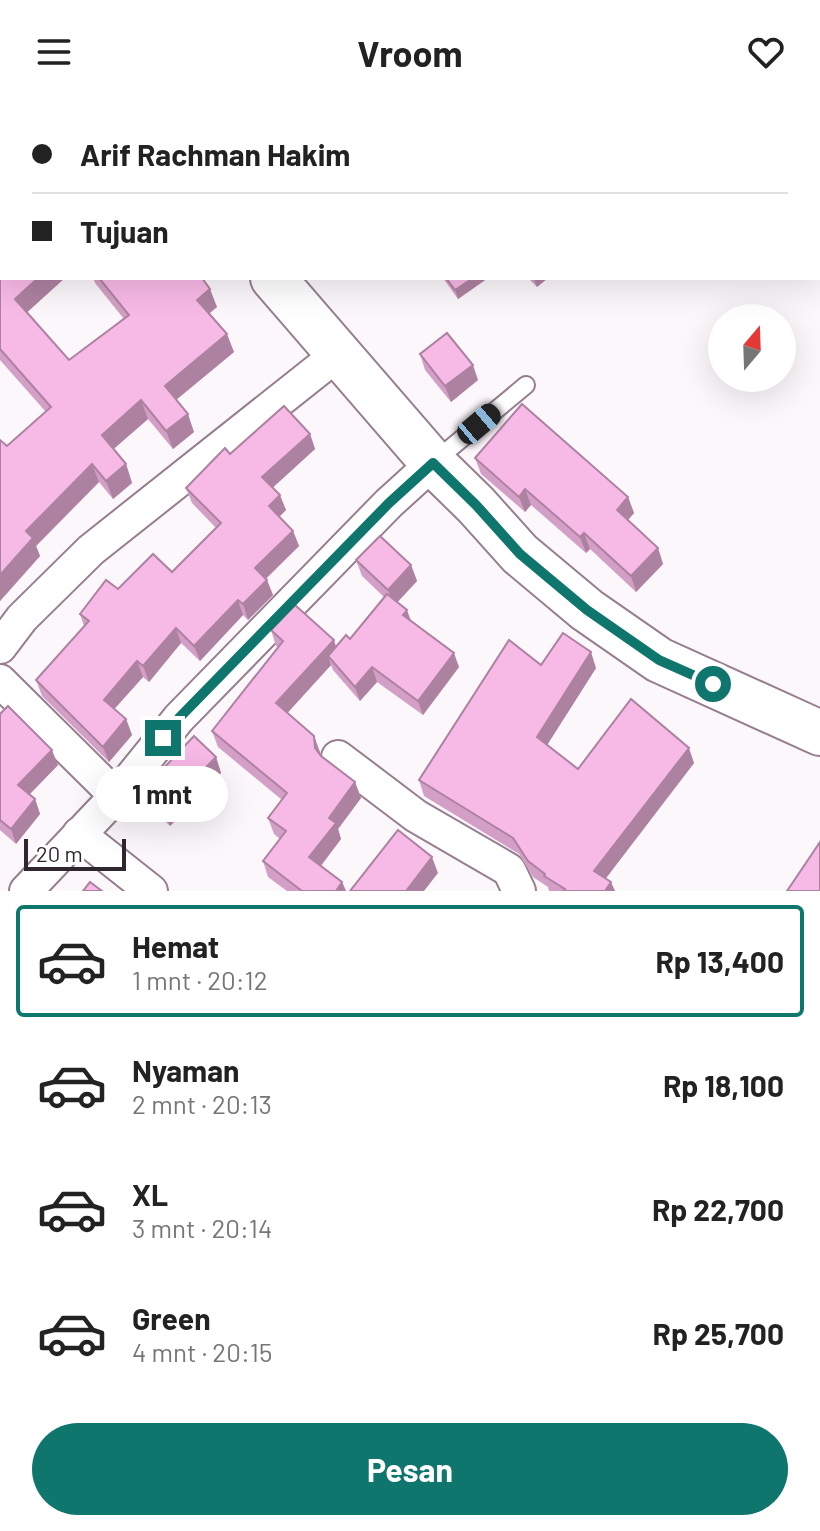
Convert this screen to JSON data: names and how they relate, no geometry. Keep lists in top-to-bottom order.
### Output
{
  "scale_bar": "20 m",
  "north": "top",
  "page": {
    "header": "Vroom",
    "banner": ["Arif Rachman Hakim", "Tujuan"],
    "bubble": "1 mnt",
    "scale": "20 m",
    "list": [
      {
        "name": "Hemat",
        "note": "1 mnt · 20:12",
        "value": "Rp 13,400"
      },
      {
        "name": "Nyaman",
        "note": "2 mnt · 20:13",
        "value": "Rp 18,100"
      },
      {
        "name": "XL",
        "note": "3 mnt · 20:14",
        "value": "Rp 22,700"
      },
      {
        "name": "Green",
        "note": "4 mnt · 20:15",
        "value": "Rp 25,700"
      }
    ],
    "buttons": "Pesan"
  }
}
